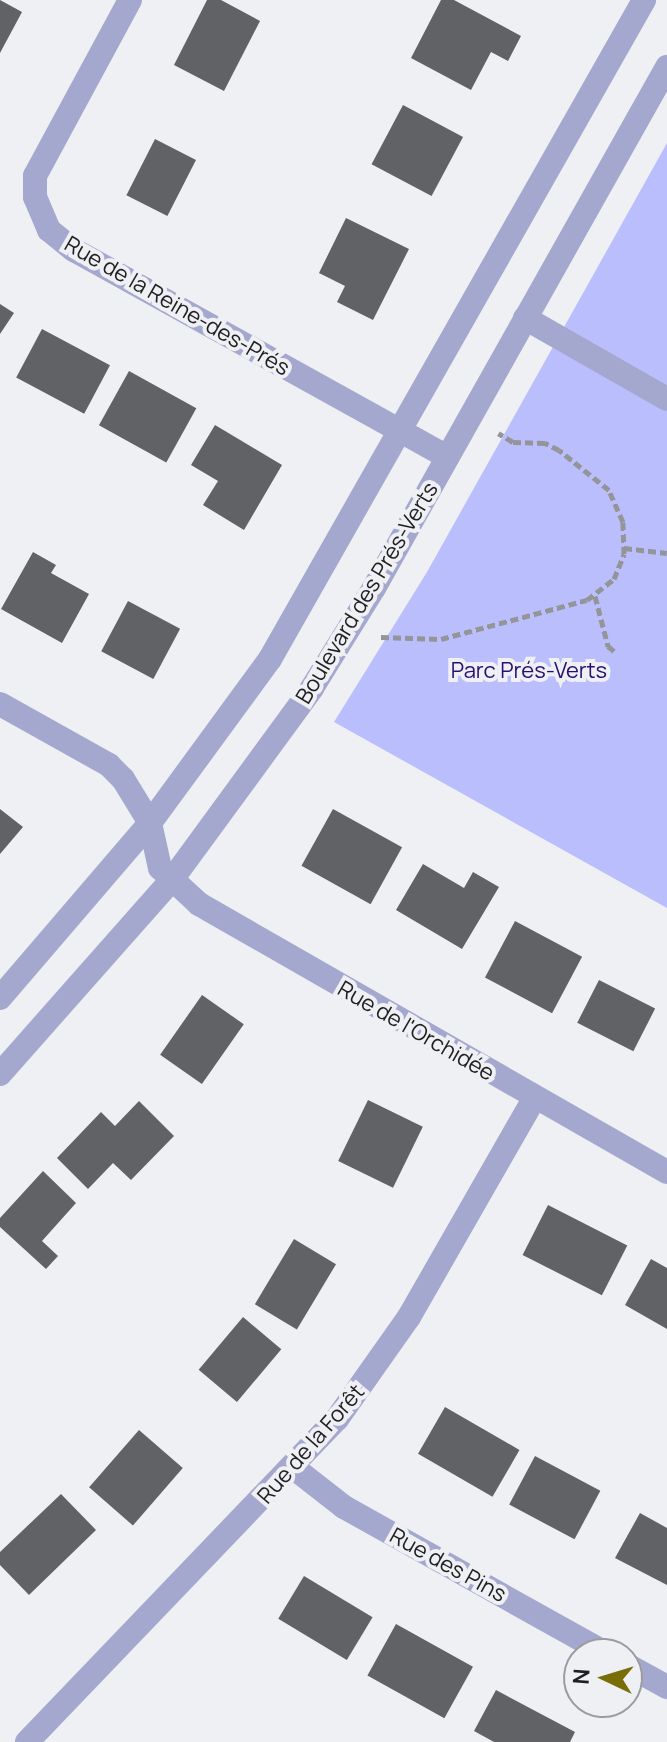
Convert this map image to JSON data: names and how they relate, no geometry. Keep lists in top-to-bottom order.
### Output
{
  "streets": {
    "street": [
      "Rue de la Reine-des-Prés",
      "Boulevard des Prés-Verts",
      "Rue de l'Orchidée",
      "Rue de la Forêt",
      "Rue des Pins"
    ]
  },
  "crossings": [
    ["Rue de la Reine-des-Prés", "Boulevard des Prés-Verts"],
    ["Boulevard des Prés-Verts", "Rue de l'Orchidée"],
    ["Rue de l'Orchidée", "Rue de la Forêt"],
    ["Rue de la Forêt", "Rue des Pins"]
  ],
  "parks": ["Parc Prés-Verts"],
  "north": "left"
}
